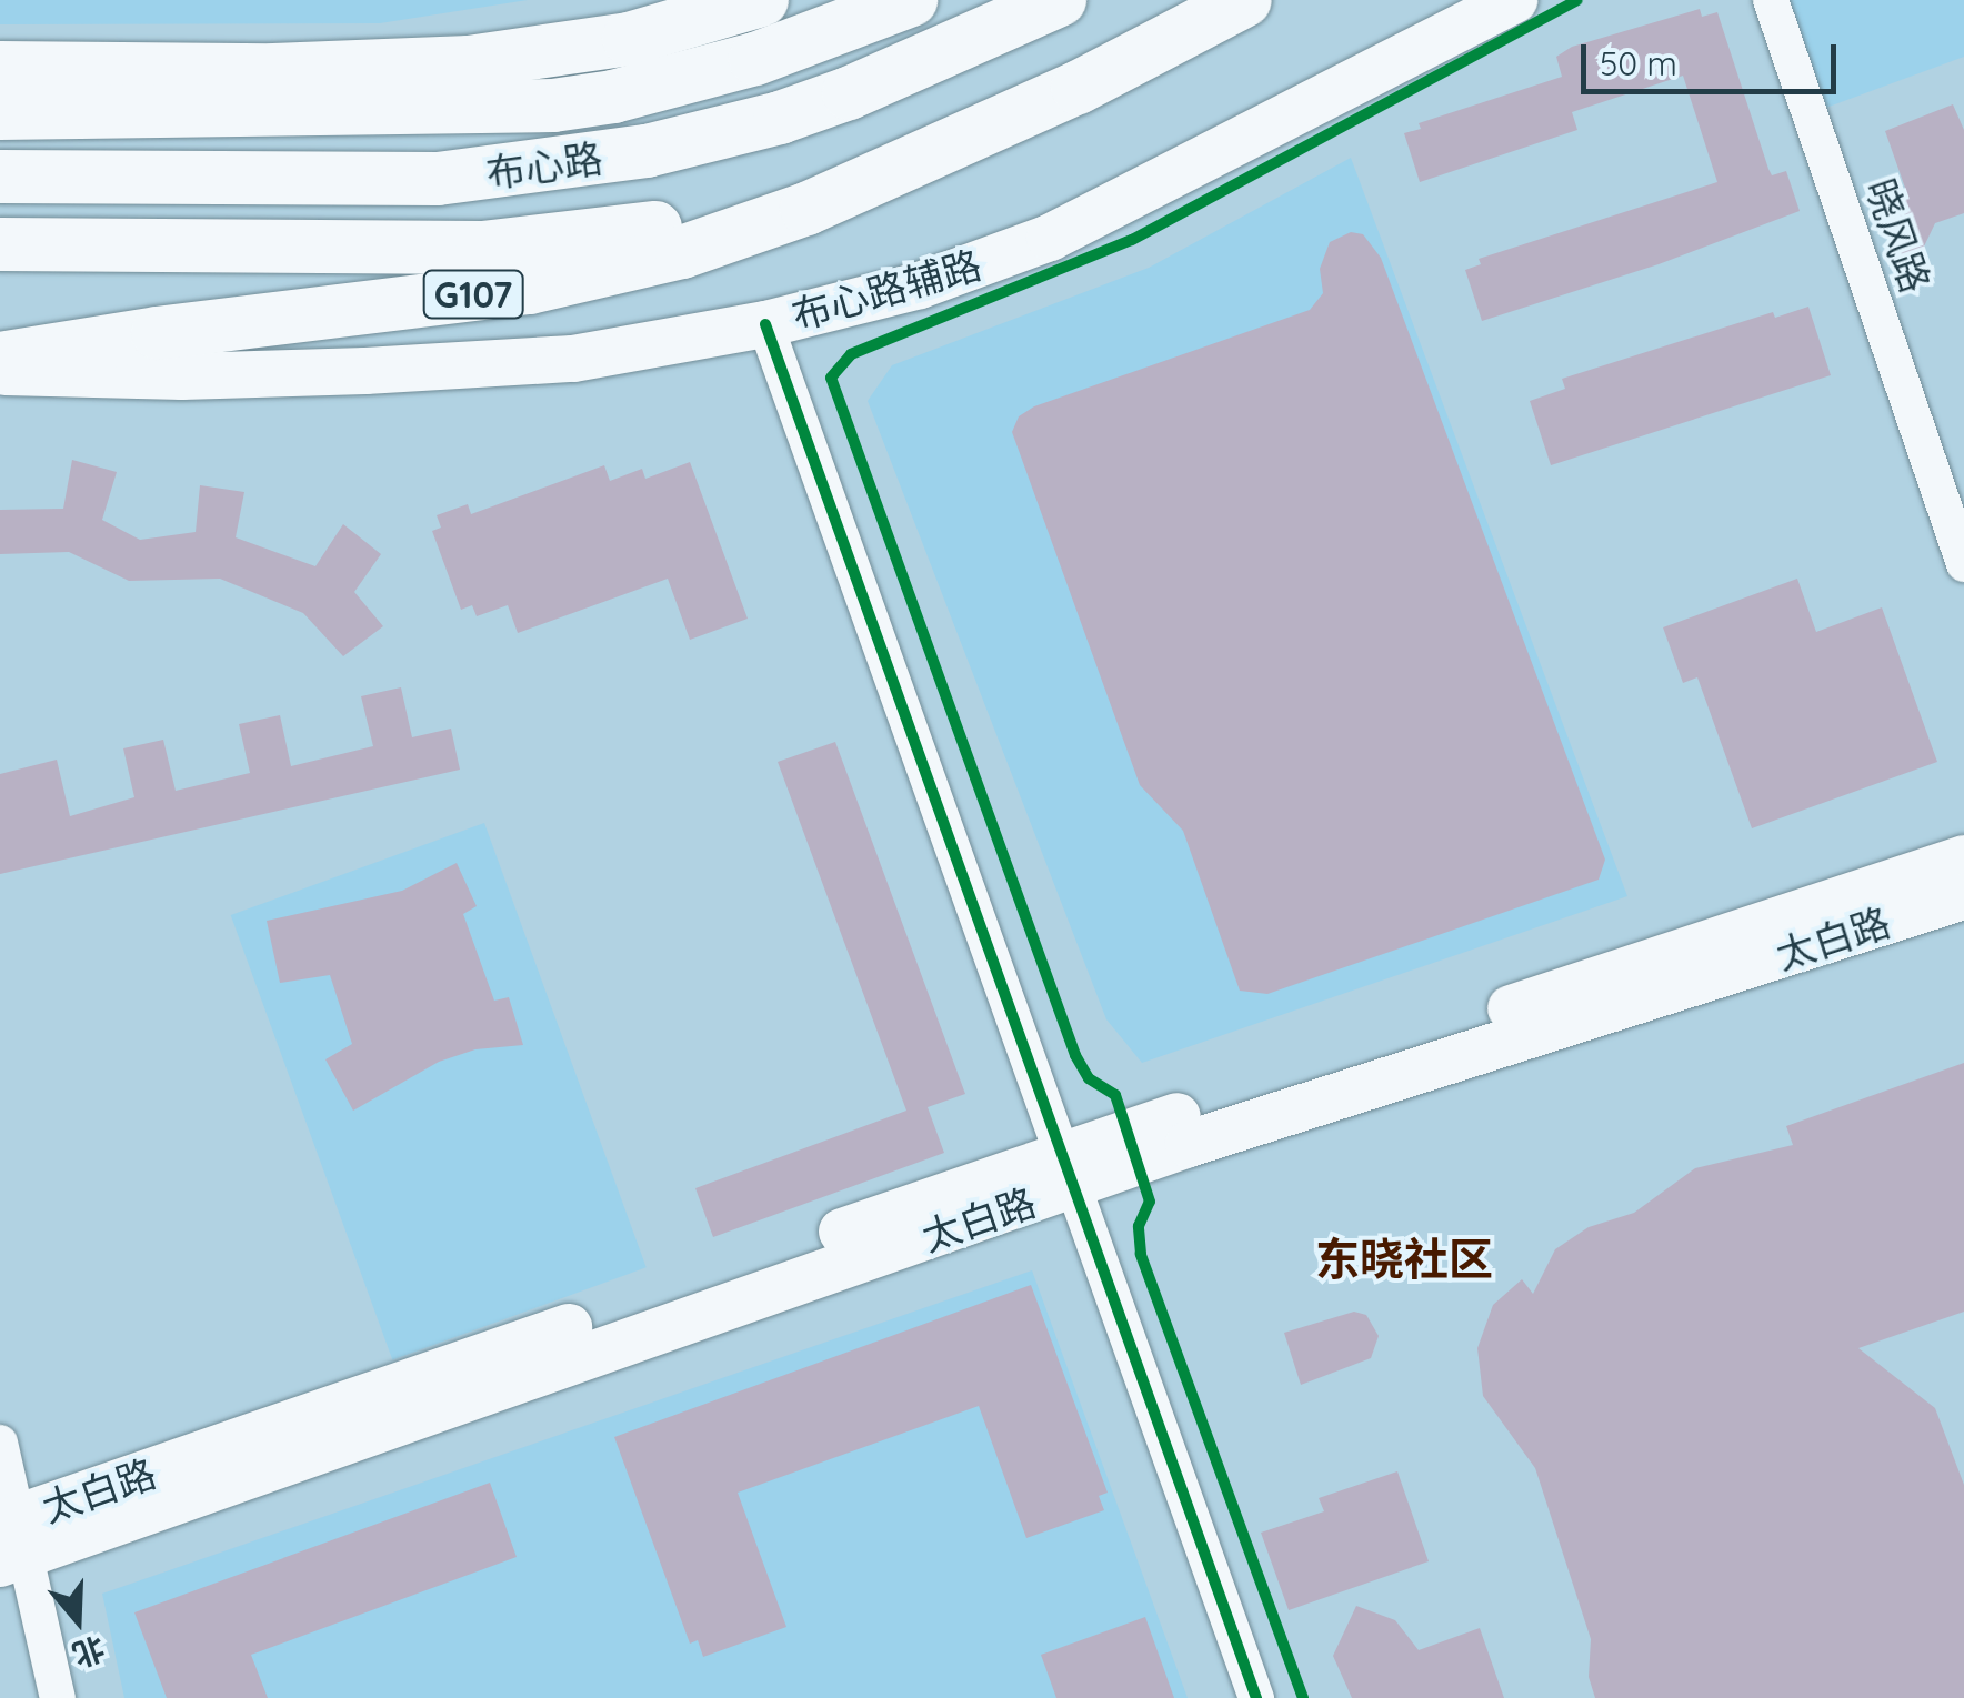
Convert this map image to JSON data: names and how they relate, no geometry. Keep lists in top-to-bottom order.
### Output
{
  "streets": {
    "highway": ["布心路", "G107"],
    "main road": ["布心路辅路", "太白路"],
    "street": ["晓风路"]
  },
  "districts": ["东晓社区"],
  "scale_bar": "50 m",
  "north": "bottom"
}
